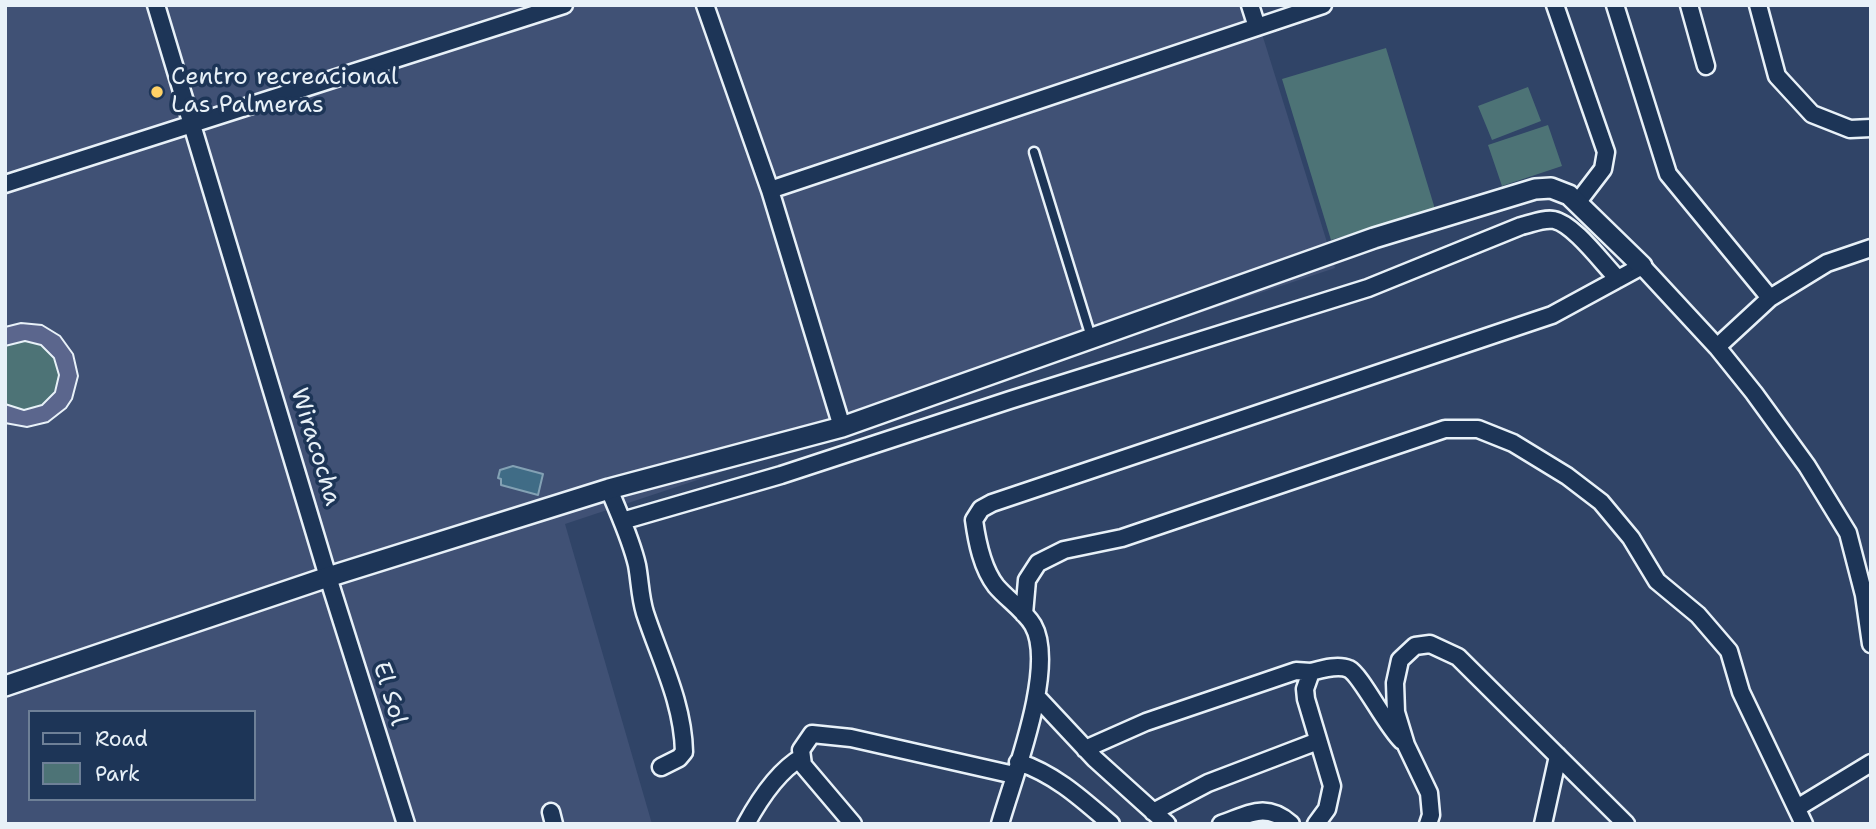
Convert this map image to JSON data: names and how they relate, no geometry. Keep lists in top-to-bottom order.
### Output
{
  "streets": {
    "street": ["Wiracocha", "El Sol"]
  },
  "crossings": [
    ["Wiracocha", "El Sol"]
  ],
  "places": ["Centro recreacional Las Palmeras"],
  "legend": ["Road", "Park"]
}
